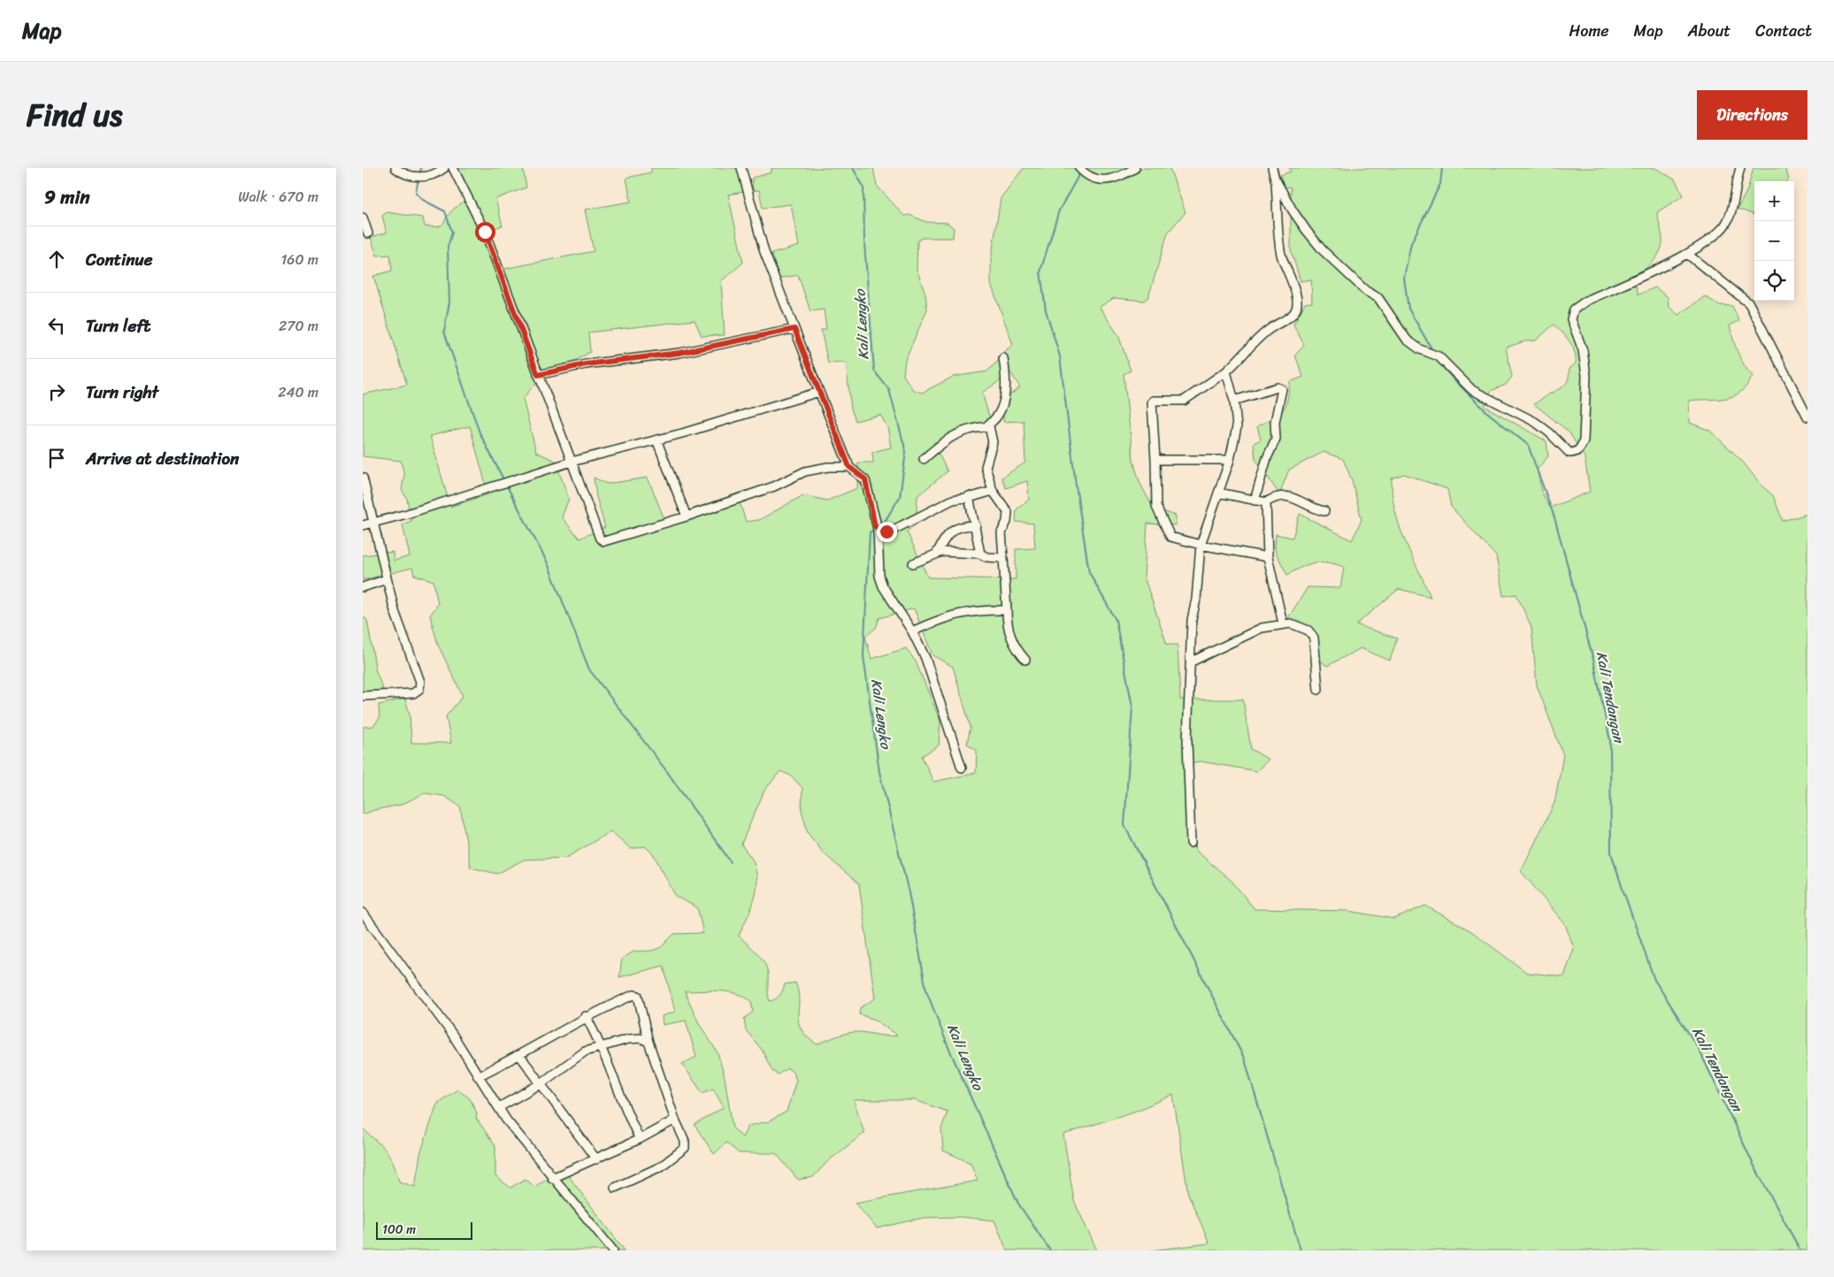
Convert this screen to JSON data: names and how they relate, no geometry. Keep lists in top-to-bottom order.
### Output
{
  "water": ["Kali Lengko", "Kali Tendangan"],
  "scale_bar": "100 m",
  "page": {
    "header": "Map",
    "nav": [
      "Home",
      "Map",
      "About",
      "Contact"
    ],
    "title": "Find us",
    "buttons": "Directions",
    "heading": ["9 min", "Walk · 670 m"],
    "map_buttons": ["+", "−"],
    "list": [
      ["Continue", "160 m"],
      ["Turn left", "270 m"],
      ["Turn right", "240 m"],
      "Arrive at destination"
    ],
    "scale": "100 m"
  }
}
